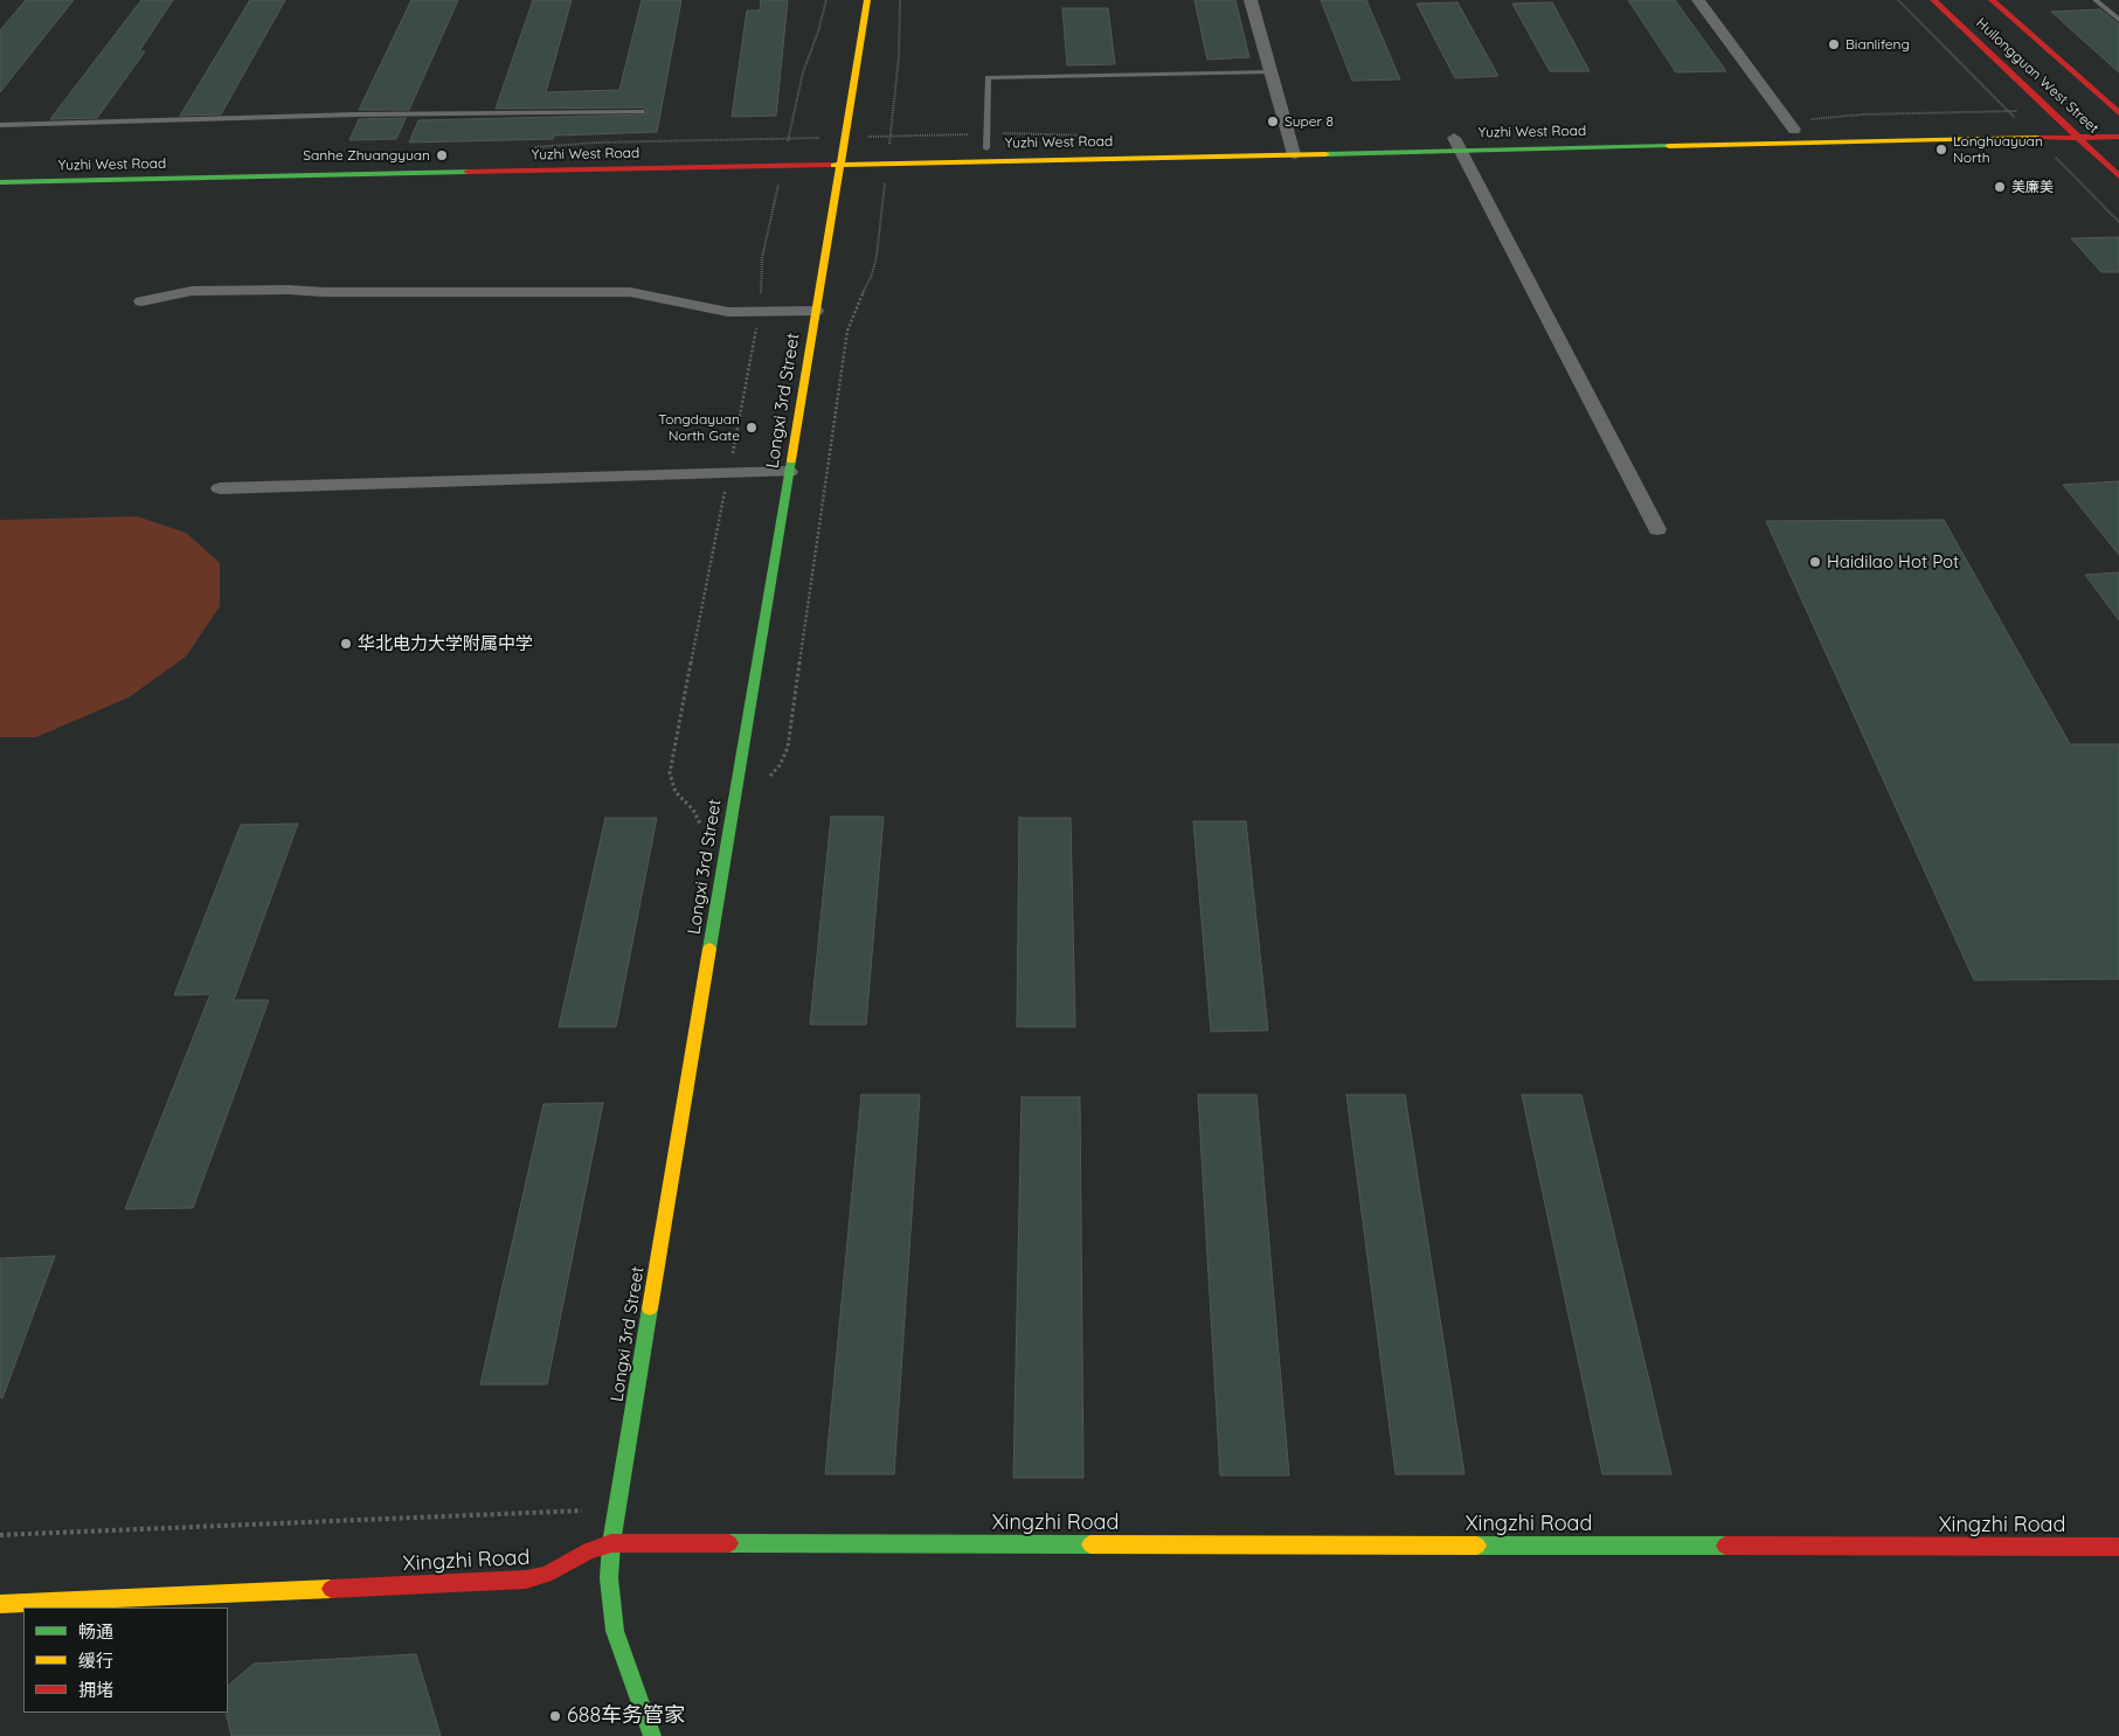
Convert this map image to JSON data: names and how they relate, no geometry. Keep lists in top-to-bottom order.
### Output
{
  "streets": {
    "street": [
      "Huilongguan West Street",
      "Yuzhi West Road",
      "Longxi 3rd Street",
      "Xingzhi Road"
    ]
  },
  "crossings": [
    ["Huilongguan West Street", "Yuzhi West Road"],
    ["Yuzhi West Road", "Longxi 3rd Street"],
    ["Longxi 3rd Street", "Xingzhi Road"]
  ],
  "places": [
    "Bianlifeng",
    "Super 8",
    "Longhuayuan North",
    "Sanhe Zhuangyuan",
    "美廉美",
    "Tongdayuan North Gate",
    "Haidilao Hot Pot",
    "华北电力大学附属中学",
    "688车务管家"
  ],
  "legend": ["畅通", "缓行", "拥堵"]
}
